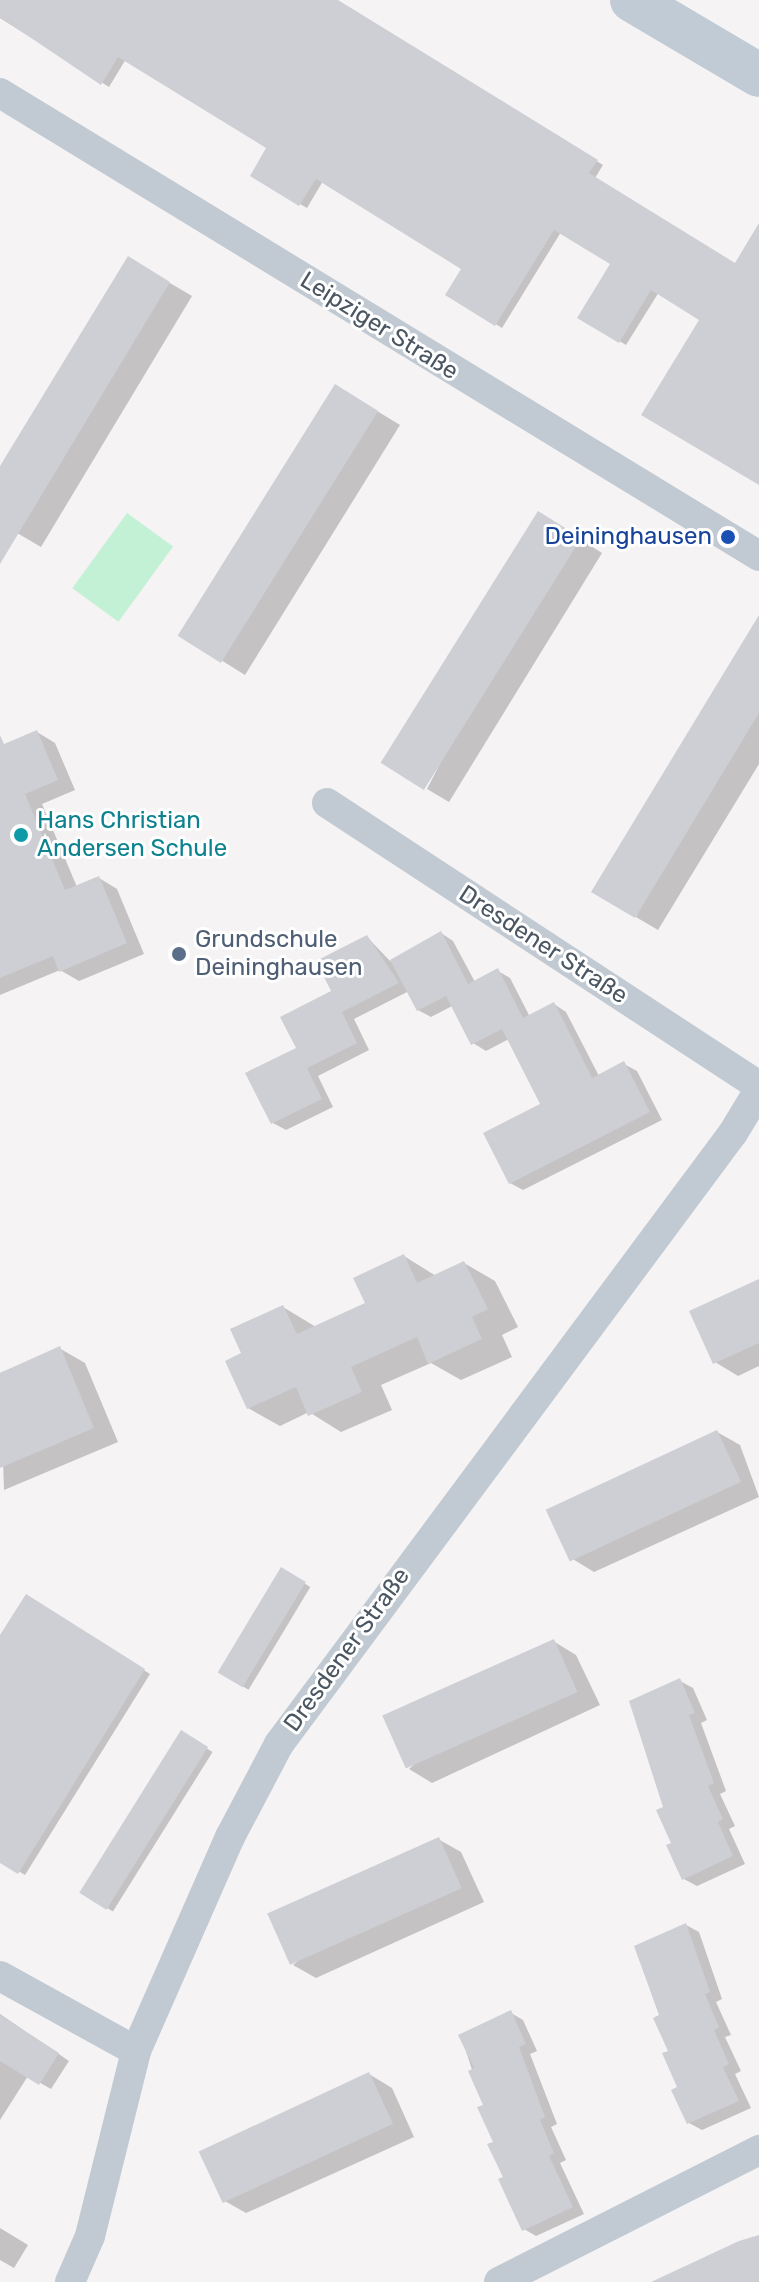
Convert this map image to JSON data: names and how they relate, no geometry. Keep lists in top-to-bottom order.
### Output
{
  "streets": {
    "street": ["Leipziger Straße", "Dresdener Straße"]
  },
  "places": ["Deininghausen", "Hans Christian Andersen Schule", "Grundschule Deininghausen"]
}
